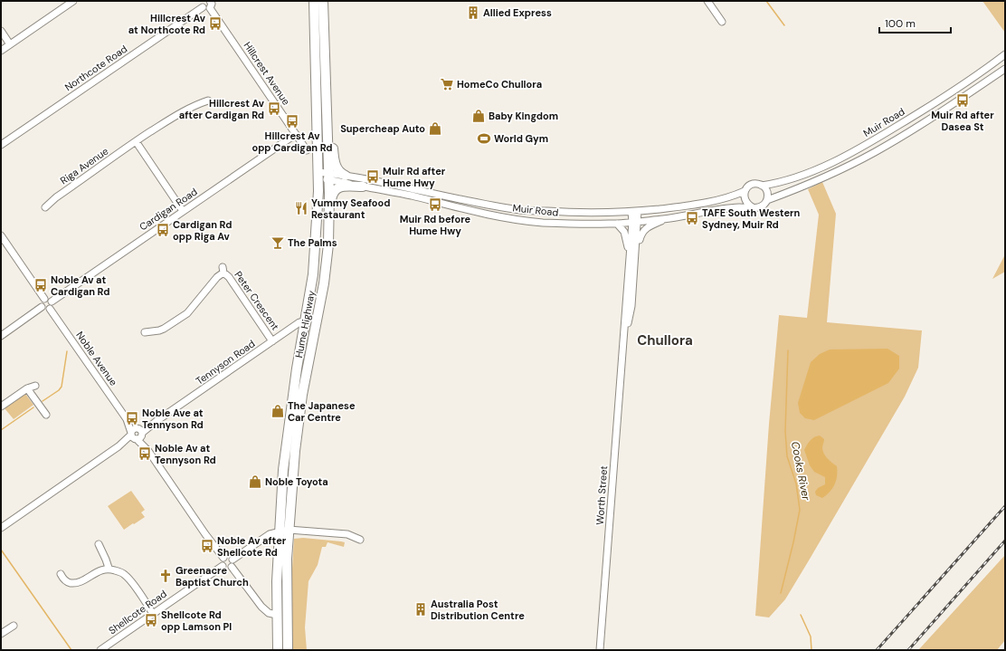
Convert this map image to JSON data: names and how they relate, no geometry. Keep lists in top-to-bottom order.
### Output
{
  "streets": {
    "highway": ["Hume Highway"],
    "street": [
      "Northcote Road",
      "Hillcrest Avenue",
      "Muir Road",
      "Riga Avenue",
      "Cardigan Road",
      "Peter Crescent",
      "Noble Avenue",
      "Tennyson Road",
      "Worth Street",
      "Shellcote Road"
    ]
  },
  "crossings": [
    ["Northcote Road", "Hillcrest Avenue"],
    ["Hillcrest Avenue", "Cardigan Road"],
    ["Muir Road", "Hume Highway"],
    ["Muir Road", "Worth Street"],
    ["Cardigan Road", "Noble Avenue"],
    ["Peter Crescent", "Tennyson Road"],
    ["Hume Highway", "Tennyson Road"],
    ["Noble Avenue", "Tennyson Road"]
  ],
  "districts": ["Chullora"],
  "water": ["Cooks River"],
  "places": {
    "building": ["Allied Express", "Australia Post Distribution Centre"],
    "bus stop": [
      "Hillcrest Av at Northcote Rd",
      "Muir Rd after Dasea St",
      "Hillcrest Av after Cardigan Rd",
      "Hillcrest Av opp Cardigan Rd",
      "Muir Rd after Hume Hwy",
      "Muir Rd before Hume Hwy",
      "TAFE South Western Sydney, Muir Rd",
      "Cardigan Rd opp Riga Av",
      "Noble Av at Cardigan Rd",
      "Noble Ave at Tennyson Rd",
      "Noble Av at Tennyson Rd",
      "Noble Av after Shellcote Rd",
      "Shellcote Rd opp Lamson Pl"
    ],
    "supermarket": ["HomeCo Chullora"],
    "shop": [
      "Baby Kingdom",
      "Supercheap Auto",
      "The Japanese Car Centre",
      "Noble Toyota"
    ],
    "sports": ["World Gym"],
    "restaurant": ["Yummy Seafood Restaurant"],
    "bar": ["The Palms"],
    "church": ["Greenacre Baptist Church"]
  },
  "scale_bar": "100 m"
}
